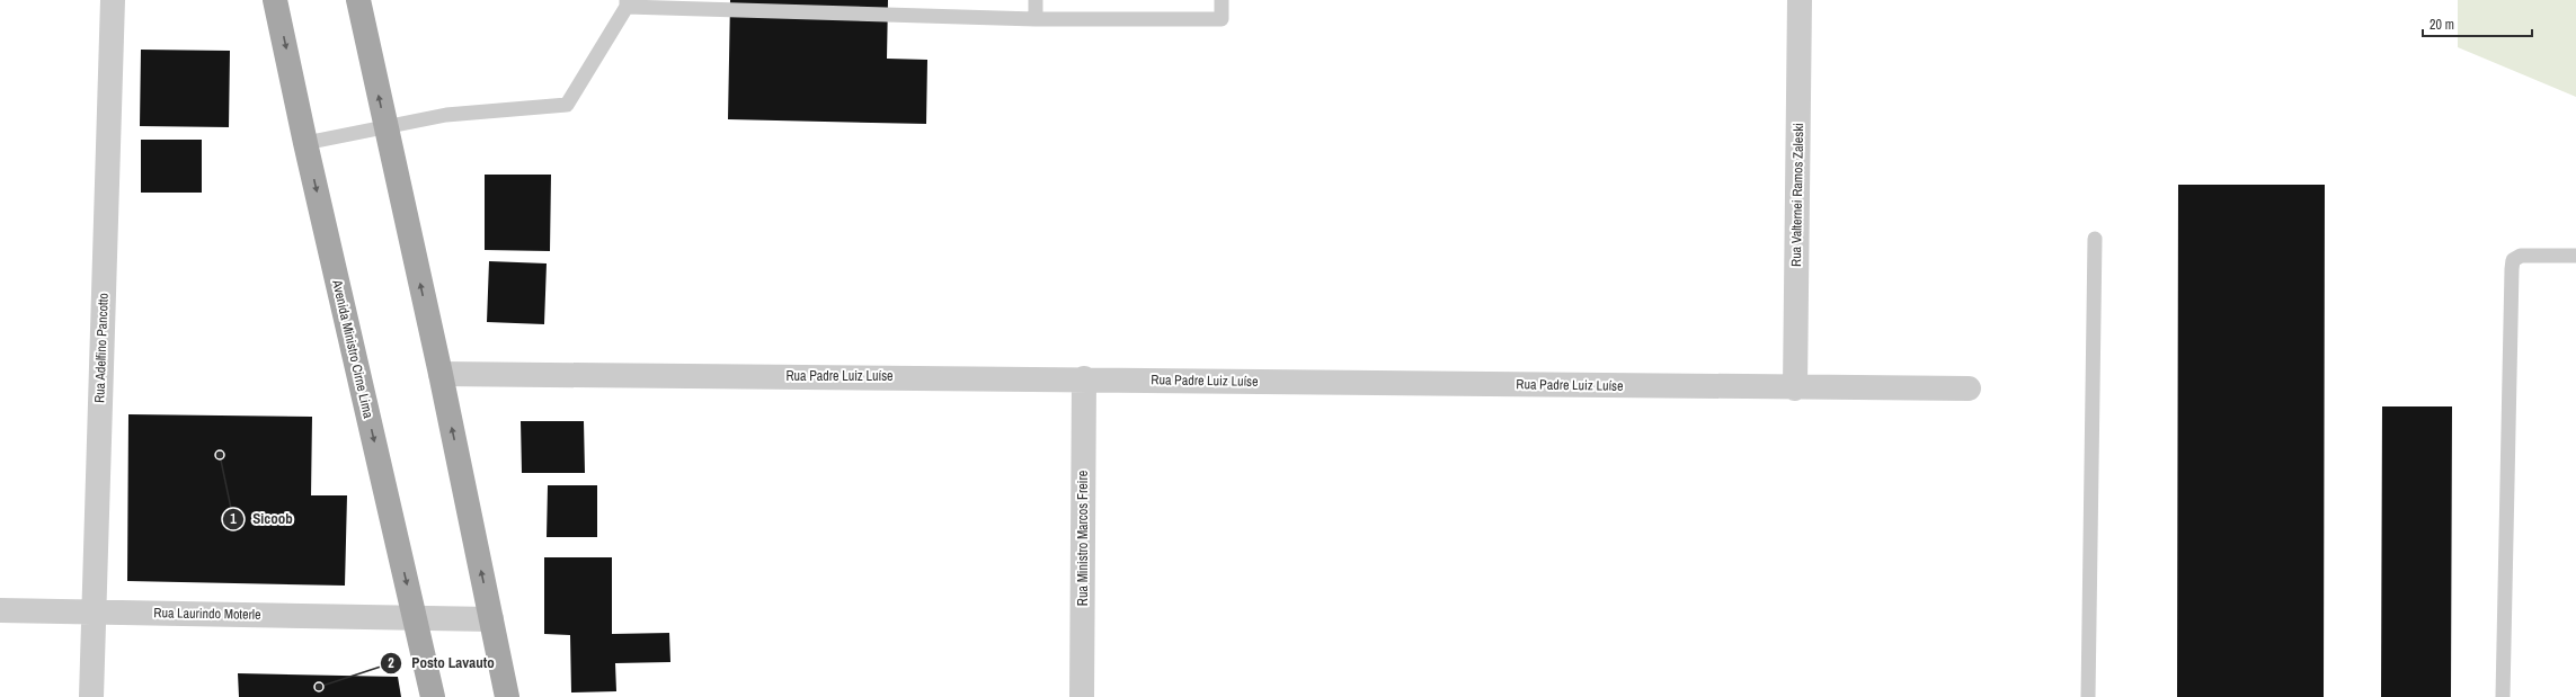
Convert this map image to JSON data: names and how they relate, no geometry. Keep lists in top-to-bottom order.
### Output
{
  "streets": {
    "main road": ["Avenida Ministro Cirne Lima"],
    "street": [
      "Rua Valternei Ramos Zaleski",
      "Rua Adelfino Pancotto",
      "Rua Padre Luiz Luíse",
      "Rua Ministro Marcos Freire",
      "Rua Laurindo Moterle"
    ]
  },
  "crossings": [
    ["Rua Valternei Ramos Zaleski", "Rua Padre Luiz Luíse"],
    ["Rua Adelfino Pancotto", "Rua Laurindo Moterle"],
    ["Avenida Ministro Cirne Lima", "Rua Laurindo Moterle"],
    ["Rua Padre Luiz Luíse", "Rua Ministro Marcos Freire"]
  ],
  "places": ["Sicoob", "Posto Lavauto"],
  "scale_bar": "20 m"
}
